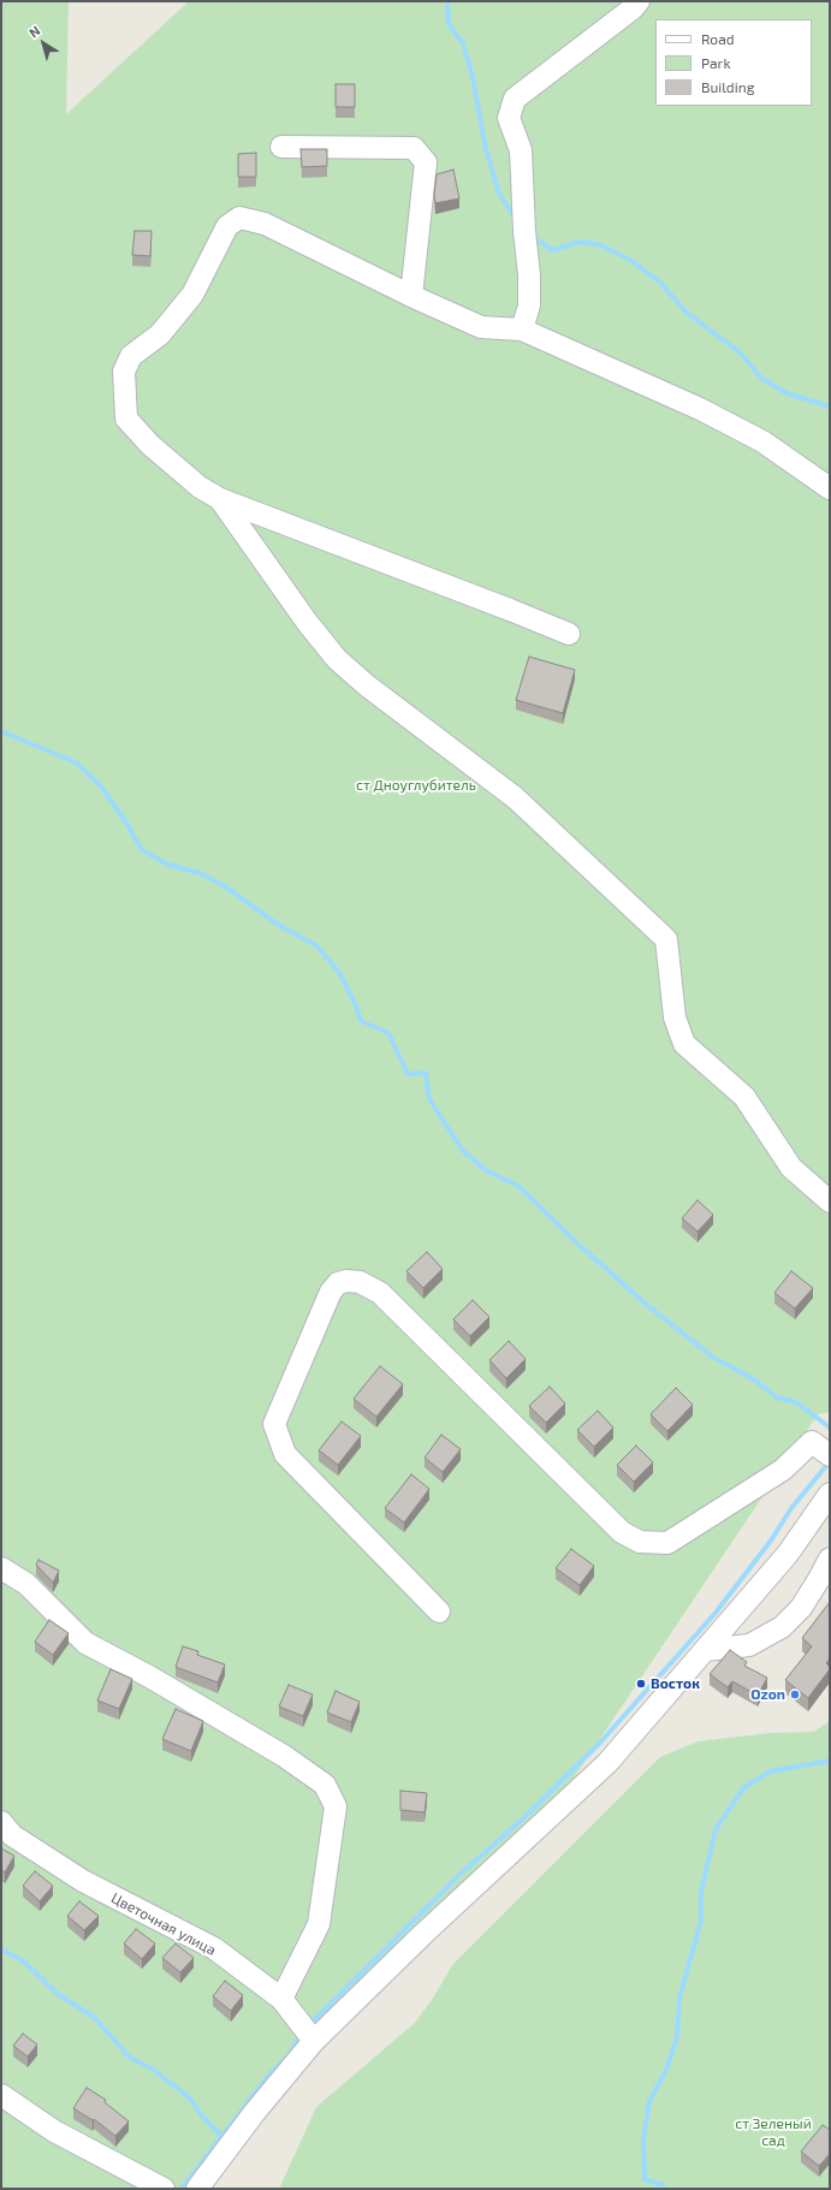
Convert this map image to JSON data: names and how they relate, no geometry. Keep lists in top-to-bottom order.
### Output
{
  "streets": {
    "street": ["Цветочная улица"]
  },
  "parks": ["ст Дноуглубитель", "ст Зеленый сад"],
  "places": ["Восток", "Ozon"],
  "legend": ["Road", "Park", "Building"],
  "north": "top left"
}
